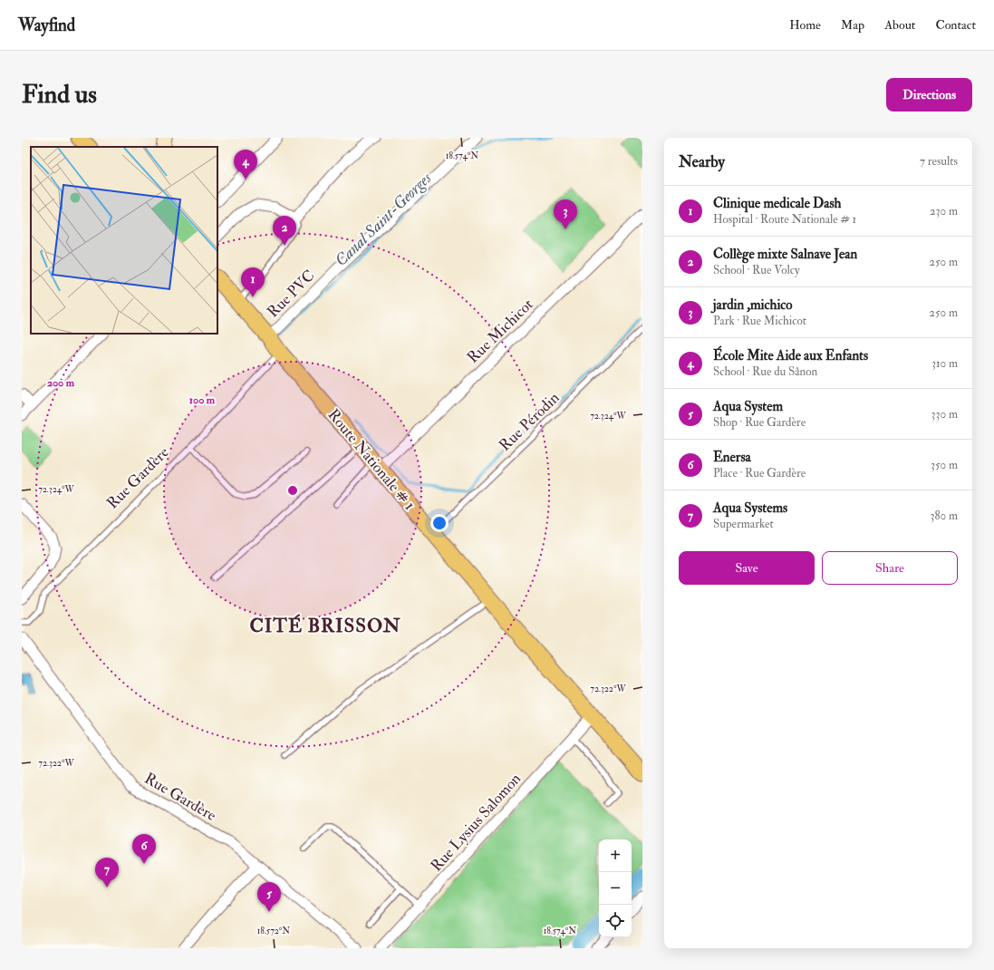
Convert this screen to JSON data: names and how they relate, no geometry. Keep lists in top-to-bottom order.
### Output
{
  "streets": {
    "main road": ["Route Nationale # 1"],
    "street": [
      "Rue PVC",
      "Rue Michicot",
      "Rue Gardère",
      "Rue Lysius Salomon"
    ],
    "lane": ["Rue Pérodin"]
  },
  "crossings": [
    ["Rue PVC", "Route Nationale # 1"],
    ["Rue Michicot", "Route Nationale # 1"],
    ["Rue Pérodin", "Route Nationale # 1"],
    ["Route Nationale # 1", "Rue Gardère"],
    ["Route Nationale # 1", "Rue Lysius Salomon"]
  ],
  "districts": ["CITÉ BRISSON"],
  "water": ["Canal Saint-Georges"],
  "page": {
    "header": "Wayfind",
    "nav": [
      "Home",
      "Map",
      "About",
      "Contact"
    ],
    "buttons": [
      "Directions",
      ["Save", "Share"]
    ],
    "title": "Find us",
    "heading": ["Nearby", "7 results"],
    "pins": [
      "4",
      "3",
      "2",
      "1",
      "6",
      "7",
      "5"
    ],
    "list": [
      {
        "mark": "1",
        "name": "Clinique medicale Dash",
        "note": "Hospital · Route Nationale # 1",
        "value": "230 m"
      },
      {
        "mark": "2",
        "name": "Collège mixte Salnave Jean",
        "note": "School · Rue Volcy",
        "value": "250 m"
      },
      {
        "mark": "3",
        "name": "jardin ,michico",
        "note": "Park · Rue Michicot",
        "value": "250 m"
      },
      {
        "mark": "4",
        "name": "École Mite Aide aux Enfants",
        "note": "School · Rue du Sânon",
        "value": "310 m"
      },
      {
        "mark": "5",
        "name": "Aqua System",
        "note": "Shop · Rue Gardère",
        "value": "330 m"
      },
      {
        "mark": "6",
        "name": "Enersa",
        "note": "Place · Rue Gardère",
        "value": "350 m"
      },
      {
        "mark": "7",
        "name": "Aqua Systems",
        "note": "Supermarket",
        "value": "380 m"
      }
    ],
    "map_buttons": ["+", "−"]
  },
  "coordinates": [
    "18.574°N",
    "72.324°W",
    "72.322°W",
    "18.572°N"
  ],
  "rings": ["200 m", "100 m"]
}
